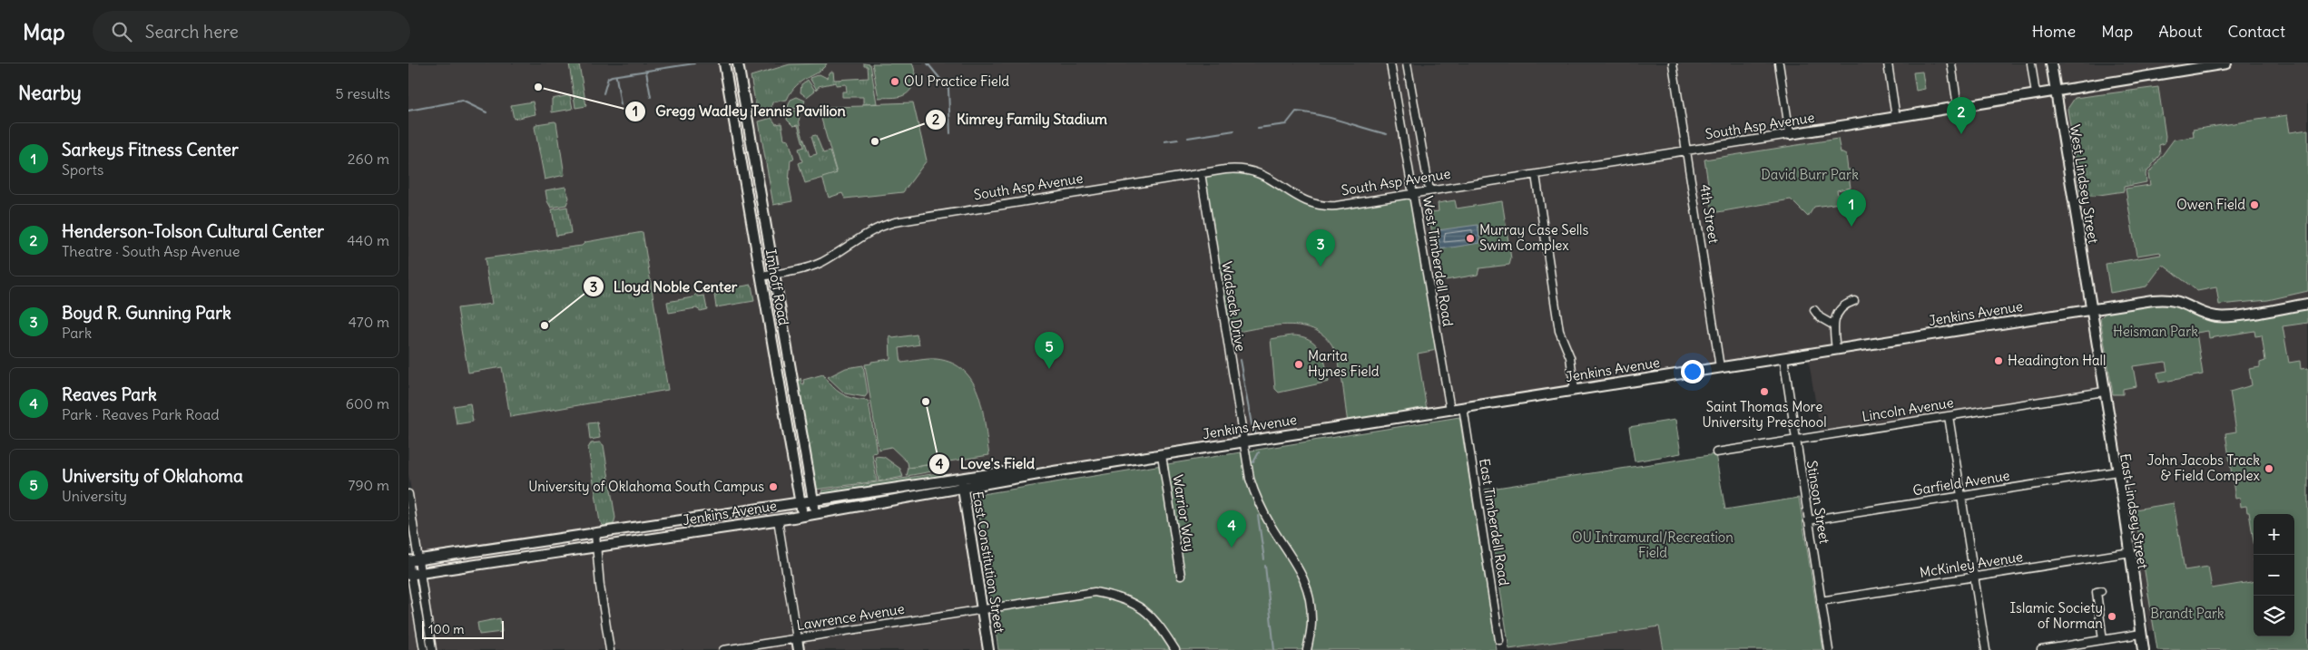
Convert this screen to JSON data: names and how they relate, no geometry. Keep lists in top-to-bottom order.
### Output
{
  "streets": {
    "street": [
      "South Asp Avenue",
      "West Lindsey Street",
      "4th Street",
      "West Timberdell Road",
      "Imhoff Road",
      "Wadsack Drive",
      "Jenkins Avenue",
      "Lincoln Avenue",
      "Garfield Avenue",
      "Stinson Street",
      "East Lindsey Street",
      "Warrior Way",
      "East Timberdell Road",
      "East Constitution Street",
      "McKinley Avenue",
      "Lawrence Avenue"
    ]
  },
  "crossings": [
    ["South Asp Avenue", "West Lindsey Street"],
    ["South Asp Avenue", "4th Street"],
    ["South Asp Avenue", "West Timberdell Road"],
    ["South Asp Avenue", "Imhoff Road"],
    ["South Asp Avenue", "Wadsack Drive"],
    ["West Lindsey Street", "Jenkins Avenue"],
    ["West Lindsey Street", "East Lindsey Street"],
    ["4th Street", "Jenkins Avenue"],
    ["West Timberdell Road", "Jenkins Avenue"],
    ["Imhoff Road", "Jenkins Avenue"],
    ["Wadsack Drive", "Jenkins Avenue"],
    ["Jenkins Avenue", "Stinson Street"],
    ["Jenkins Avenue", "East Lindsey Street"],
    ["Jenkins Avenue", "Warrior Way"],
    ["Jenkins Avenue", "East Timberdell Road"],
    ["Jenkins Avenue", "East Constitution Street"],
    ["Lincoln Avenue", "Stinson Street"],
    ["Lincoln Avenue", "East Lindsey Street"],
    ["Garfield Avenue", "Stinson Street"],
    ["Garfield Avenue", "East Lindsey Street"],
    ["Stinson Street", "McKinley Avenue"],
    ["East Lindsey Street", "McKinley Avenue"],
    ["East Constitution Street", "Lawrence Avenue"]
  ],
  "parks": [
    "David Burr Park",
    "Heisman Park",
    "OU Intramural/Recreation Field",
    "Brandt Park"
  ],
  "places": [
    "OU Practice Field",
    "Gregg Wadley Tennis Pavilion",
    "Kimrey Family Stadium",
    "Owen Field",
    "Murray Case Sells Swim Complex",
    "Lloyd Noble Center",
    "Headington Hall",
    "Marita Hynes Field",
    "Saint Thomas More University Preschool",
    "Love's Field",
    "John Jacobs Track & Field Complex",
    "University of Oklahoma South Campus",
    "Islamic Society of Norman"
  ],
  "scale_bar": "100 m",
  "page": {
    "header": "Map",
    "search": "Search here",
    "nav": [
      "Home",
      "Map",
      "About",
      "Contact"
    ],
    "heading": ["Nearby", "5 results"],
    "pins": [
      "2",
      "1",
      "3",
      "5",
      "4"
    ],
    "list": [
      {
        "mark": "1",
        "name": "Sarkeys Fitness Center",
        "note": "Sports",
        "value": "260 m"
      },
      {
        "mark": "2",
        "name": "Henderson-Tolson Cultural Center",
        "note": "Theatre · South Asp Avenue",
        "value": "440 m"
      },
      {
        "mark": "3",
        "name": "Boyd R. Gunning Park",
        "note": "Park",
        "value": "470 m"
      },
      {
        "mark": "4",
        "name": "Reaves Park",
        "note": "Park · Reaves Park Road",
        "value": "600 m"
      },
      {
        "mark": "5",
        "name": "University of Oklahoma",
        "note": "University",
        "value": "790 m"
      }
    ],
    "map_buttons": ["+", "−"],
    "scale": "100 m"
  }
}
